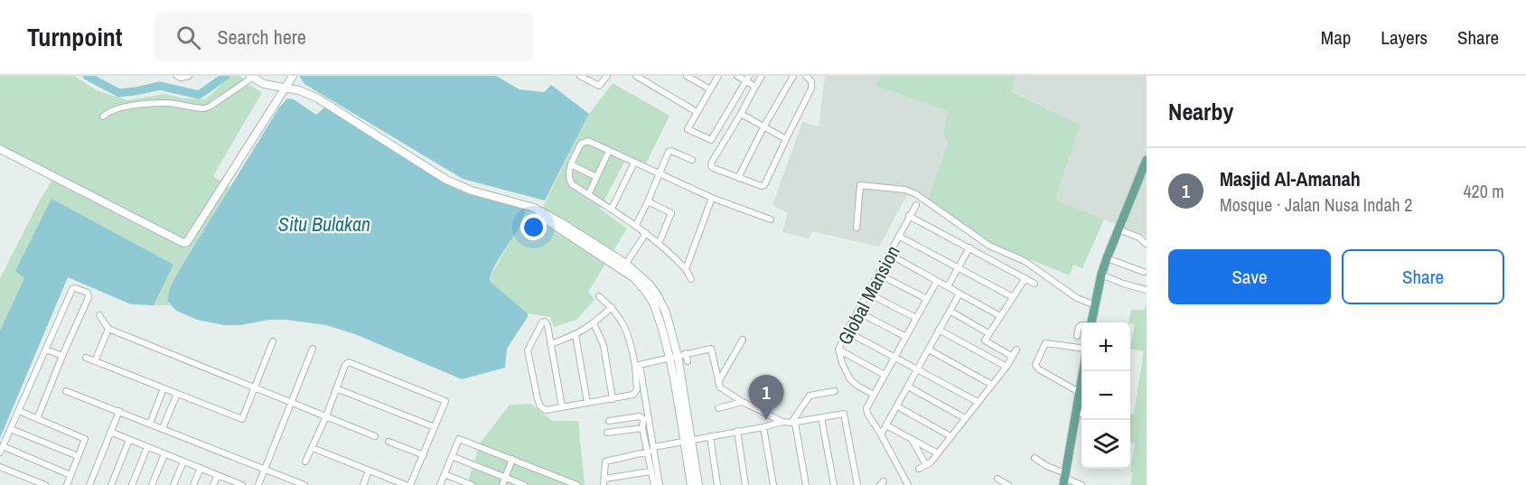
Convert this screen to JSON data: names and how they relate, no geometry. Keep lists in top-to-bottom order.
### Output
{
  "streets": {
    "street": ["Global Mansion"]
  },
  "water": ["Situ Bulakan"],
  "page": {
    "header": "Turnpoint",
    "search": "Search here",
    "nav": ["Map", "Layers", "Share"],
    "heading": "Nearby",
    "list": [
      {
        "mark": "1",
        "name": "Masjid Al-Amanah",
        "note": "Mosque · Jalan Nusa Indah 2",
        "value": "420 m"
      }
    ],
    "buttons": ["Save", "Share"],
    "map_buttons": ["+", "−"],
    "pins": "1"
  }
}
